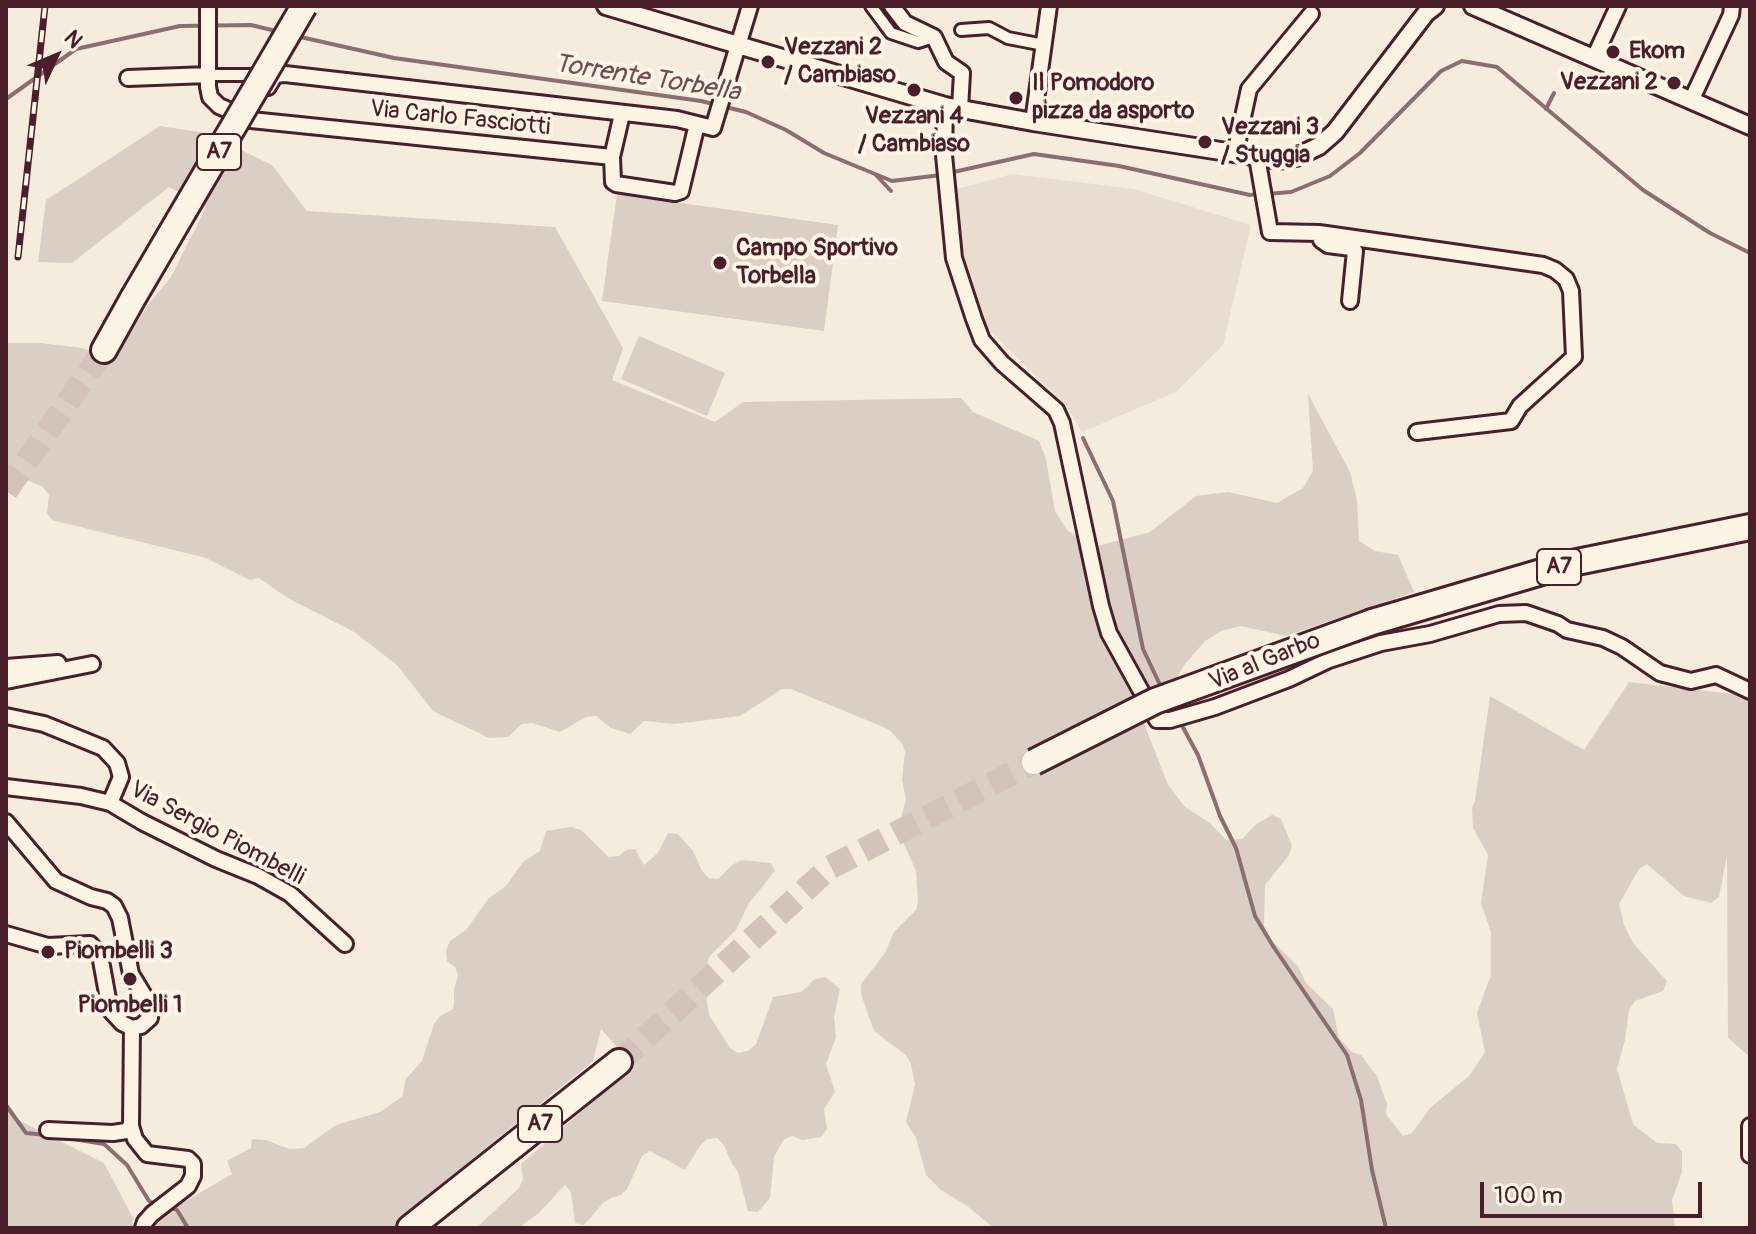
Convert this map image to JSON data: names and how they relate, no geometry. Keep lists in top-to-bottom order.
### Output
{
  "streets": {
    "highway": ["A7"],
    "street": ["Via Carlo Fasciotti", "Via al Garbo", "Via Sergio Piombelli"]
  },
  "water": ["Torrente Torbella"],
  "places": [
    "Ekom",
    "Vezzani 2 / Cambiaso",
    "Vezzani 2",
    "Vezzani 4 / Cambiaso",
    "Il Pomodoro pizza da asporto",
    "Vezzani 3 / Stuggia",
    "Campo Sportivo Torbella",
    "Piombelli 3",
    "Piombelli 1"
  ],
  "scale_bar": "100 m",
  "north": "top right"
}
